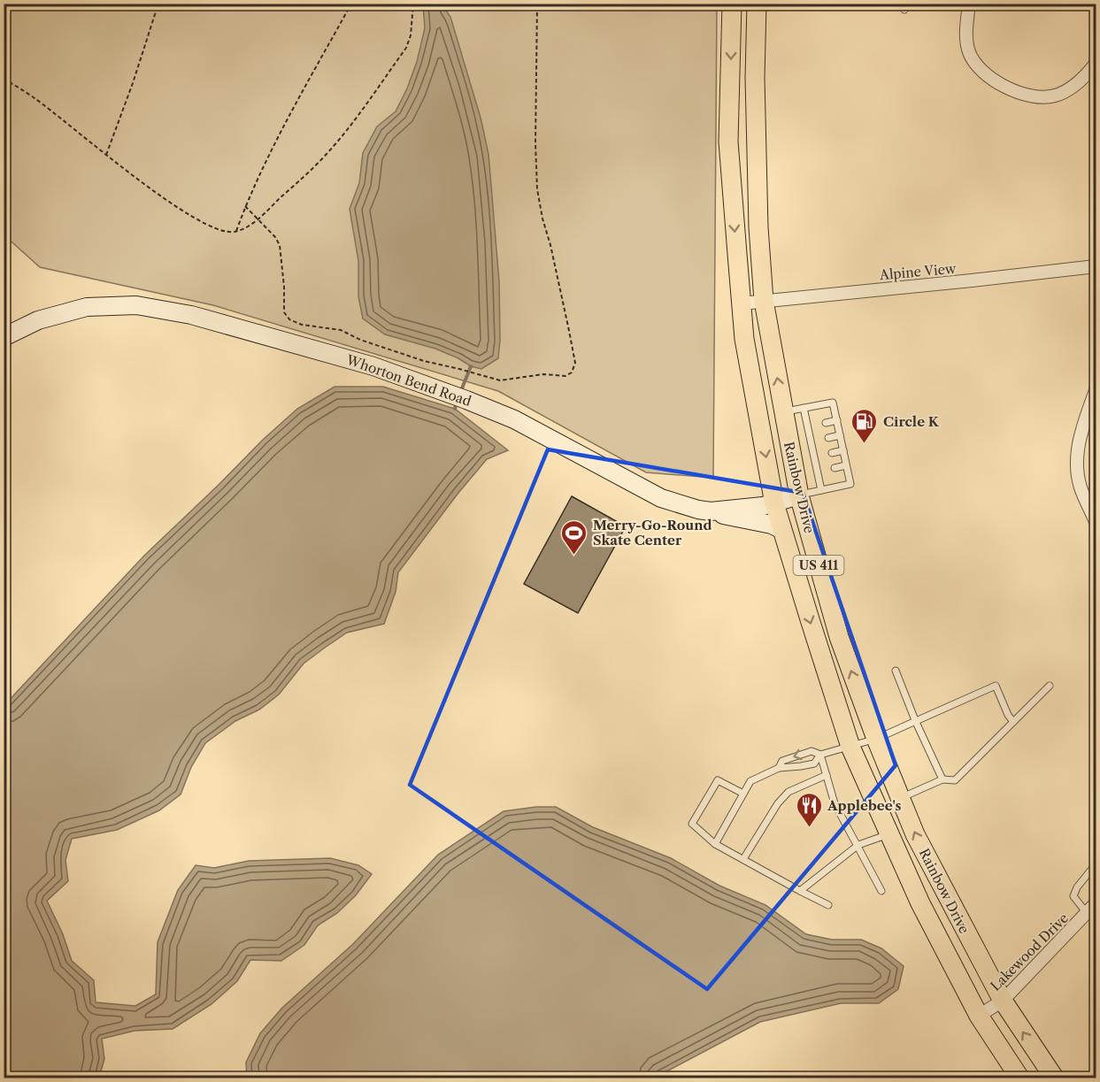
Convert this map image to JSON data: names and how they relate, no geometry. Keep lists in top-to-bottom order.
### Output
{
  "streets": {
    "main road": ["Whorton Bend Road", "Rainbow Drive", "US 411"],
    "street": ["Alpine View", "Lakewood Drive"]
  },
  "crossings": [
    ["Alpine View", "Rainbow Drive"],
    ["Whorton Bend Road", "Rainbow Drive"],
    ["Rainbow Drive", "Lakewood Drive"]
  ],
  "places": {
    "fuel station": ["Circle K"],
    "sports": ["Merry-Go-Round Skate Center"],
    "restaurant": ["Applebee's"]
  }
}
